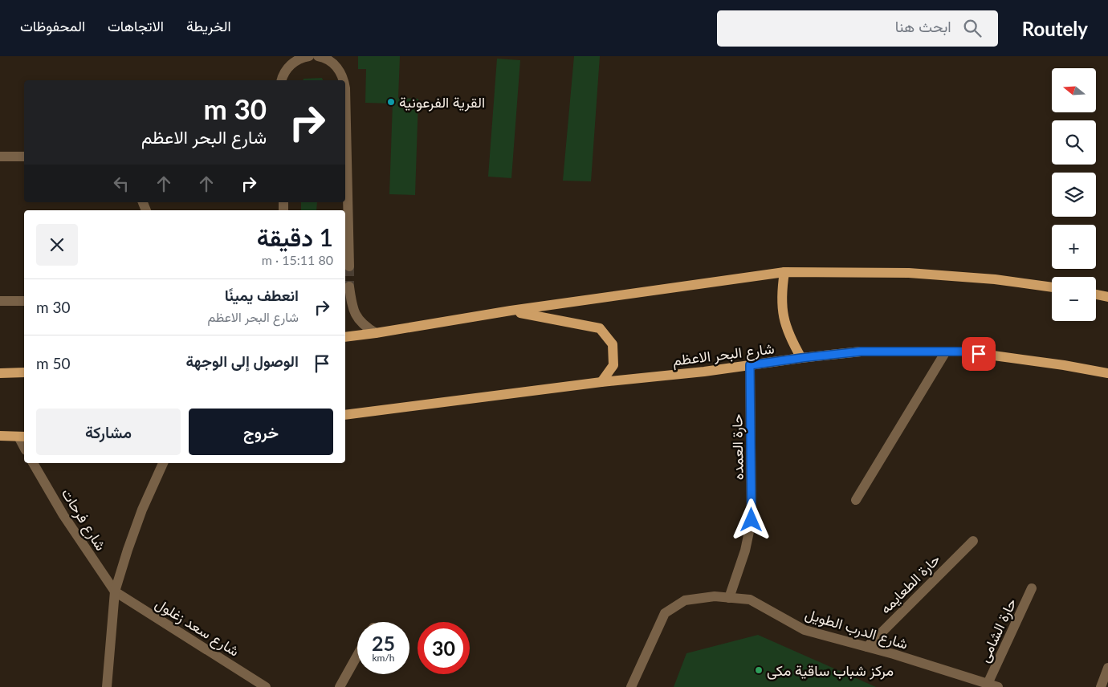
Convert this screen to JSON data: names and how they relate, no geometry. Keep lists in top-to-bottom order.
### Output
{
  "streets": {
    "main road": ["شارع البحر الاعظم"],
    "street": [
      "حارة العمده",
      "شارع فرحات",
      "حارة الطعايمه",
      "شارع سعد زغلول",
      "شارع الدرب الطويل",
      "حارة الشامى"
    ]
  },
  "crossings": [
    ["شارع البحر الاعظم", "حارة العمده"],
    ["حارة العمده", "شارع الدرب الطويل"],
    ["شارع فرحات", "شارع سعد زغلول"],
    ["حارة الطعايمه", "شارع الدرب الطويل"],
    ["شارع الدرب الطويل", "حارة الشامى"]
  ],
  "places": ["القرية الفرعونية", "مركز شباب ساقية مكى"],
  "north": "left",
  "page": {
    "header": "Routely",
    "search": "ابحث هنا",
    "nav": ["الخريطة", "الاتجاهات", "المحفوظات"],
    "map_buttons": ["+", "−"],
    "turn": ["30 m", "شارع البحر الاعظم"],
    "heading": ["1 دقيقة", "80 m · 15:11"],
    "list": [
      {
        "name": "انعطف يمينًا",
        "note": "شارع البحر الاعظم",
        "value": "30 m"
      },
      {
        "name": "الوصول إلى الوجهة",
        "value": "50 m"
      }
    ],
    "buttons": ["خروج", "مشاركة"],
    "speed": "25 km/h",
    "limit": "30"
  }
}
